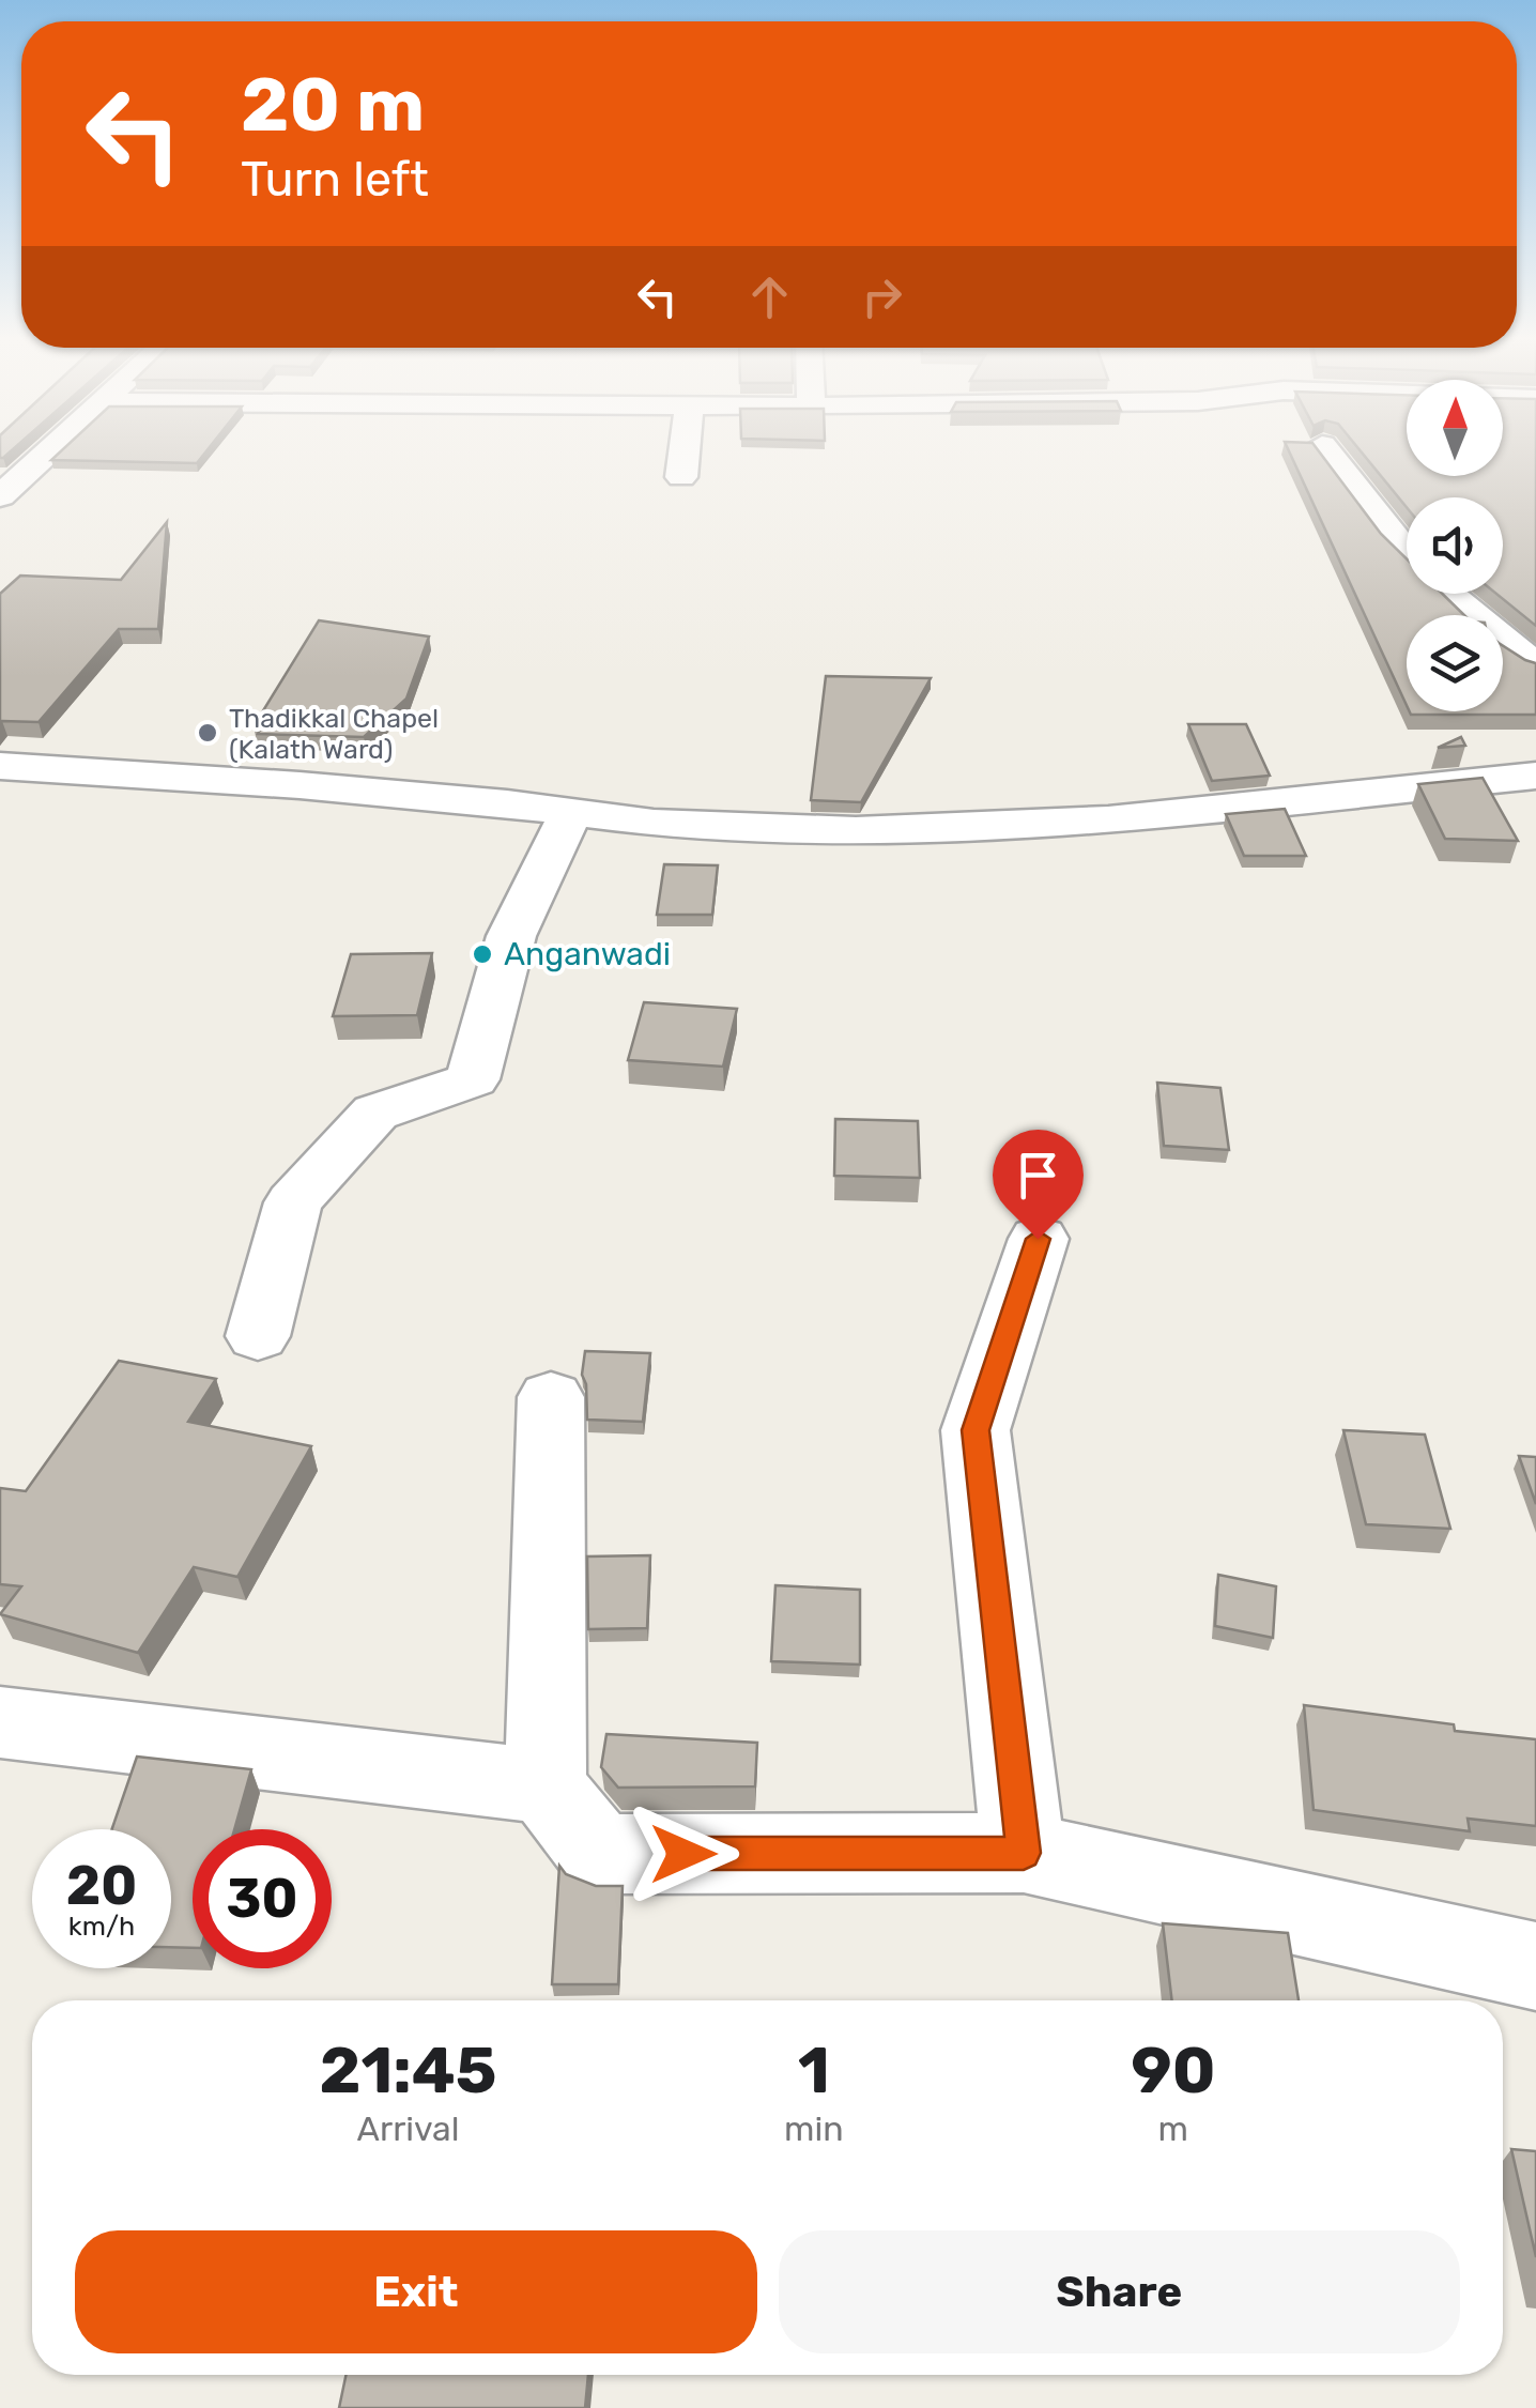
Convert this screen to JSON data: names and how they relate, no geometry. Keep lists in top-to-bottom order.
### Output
{
  "places": ["Thadikkal Chapel (Kalath Ward)", "Anganwadi"],
  "north": "top",
  "page": {
    "turn": ["20 m", "Turn left"],
    "speed": "20 km/h",
    "limit": "30",
    "eta": [
      "21:45",
      "Arrival",
      "1",
      "min",
      "90",
      "m"
    ],
    "buttons": ["Exit", "Share"]
  }
}
